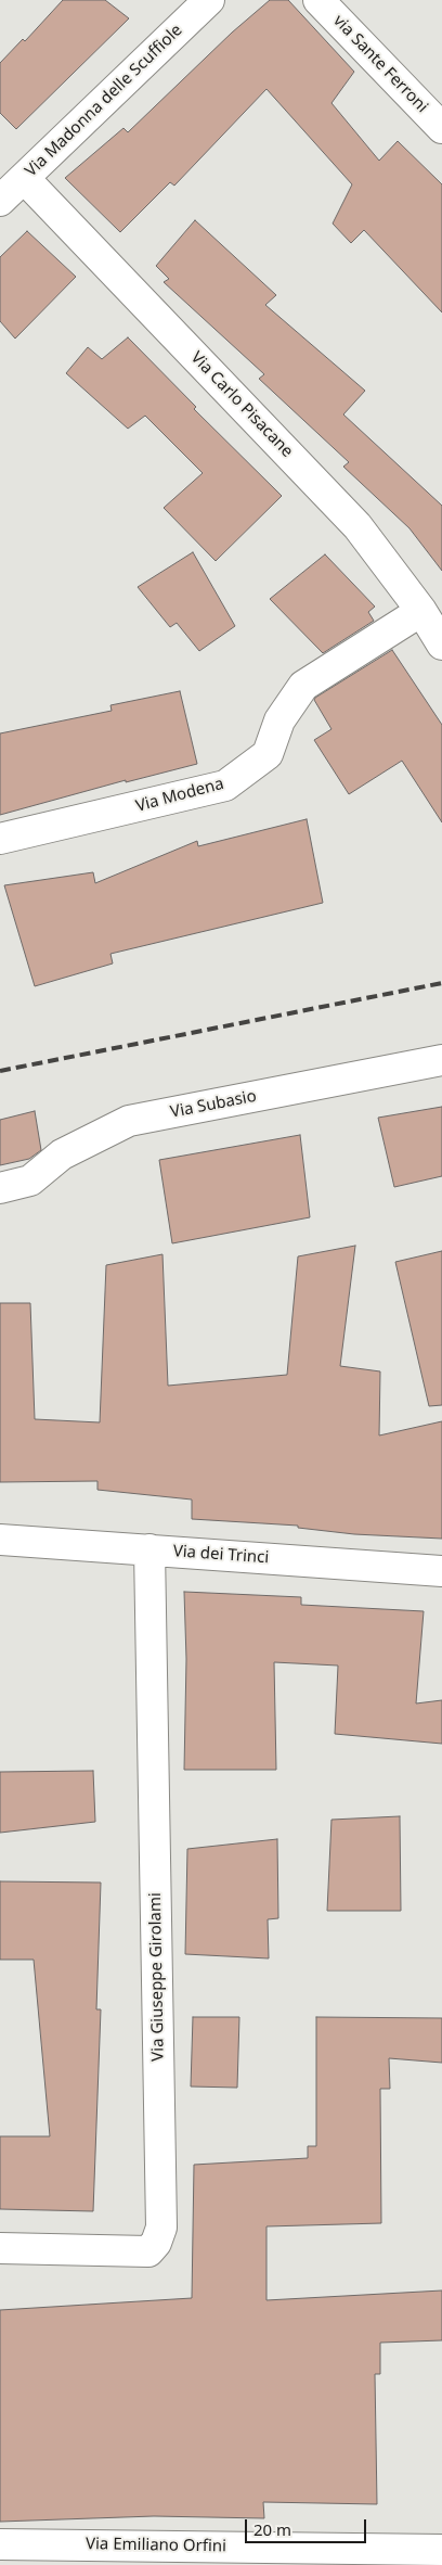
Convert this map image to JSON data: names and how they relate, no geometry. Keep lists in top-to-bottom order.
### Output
{
  "streets": {
    "street": [
      "via Sante Ferroni",
      "Via Madonna delle Scuffiole",
      "Via Carlo Pisacane",
      "Via Modena",
      "Via Subasio",
      "Via dei Trinci",
      "Via Giuseppe Girolami",
      "Via Emiliano Orfini"
    ]
  },
  "crossings": [
    ["Via Madonna delle Scuffiole", "Via Carlo Pisacane"],
    ["Via Carlo Pisacane", "Via Modena"],
    ["Via dei Trinci", "Via Giuseppe Girolami"]
  ],
  "scale_bar": "20 m"
}
